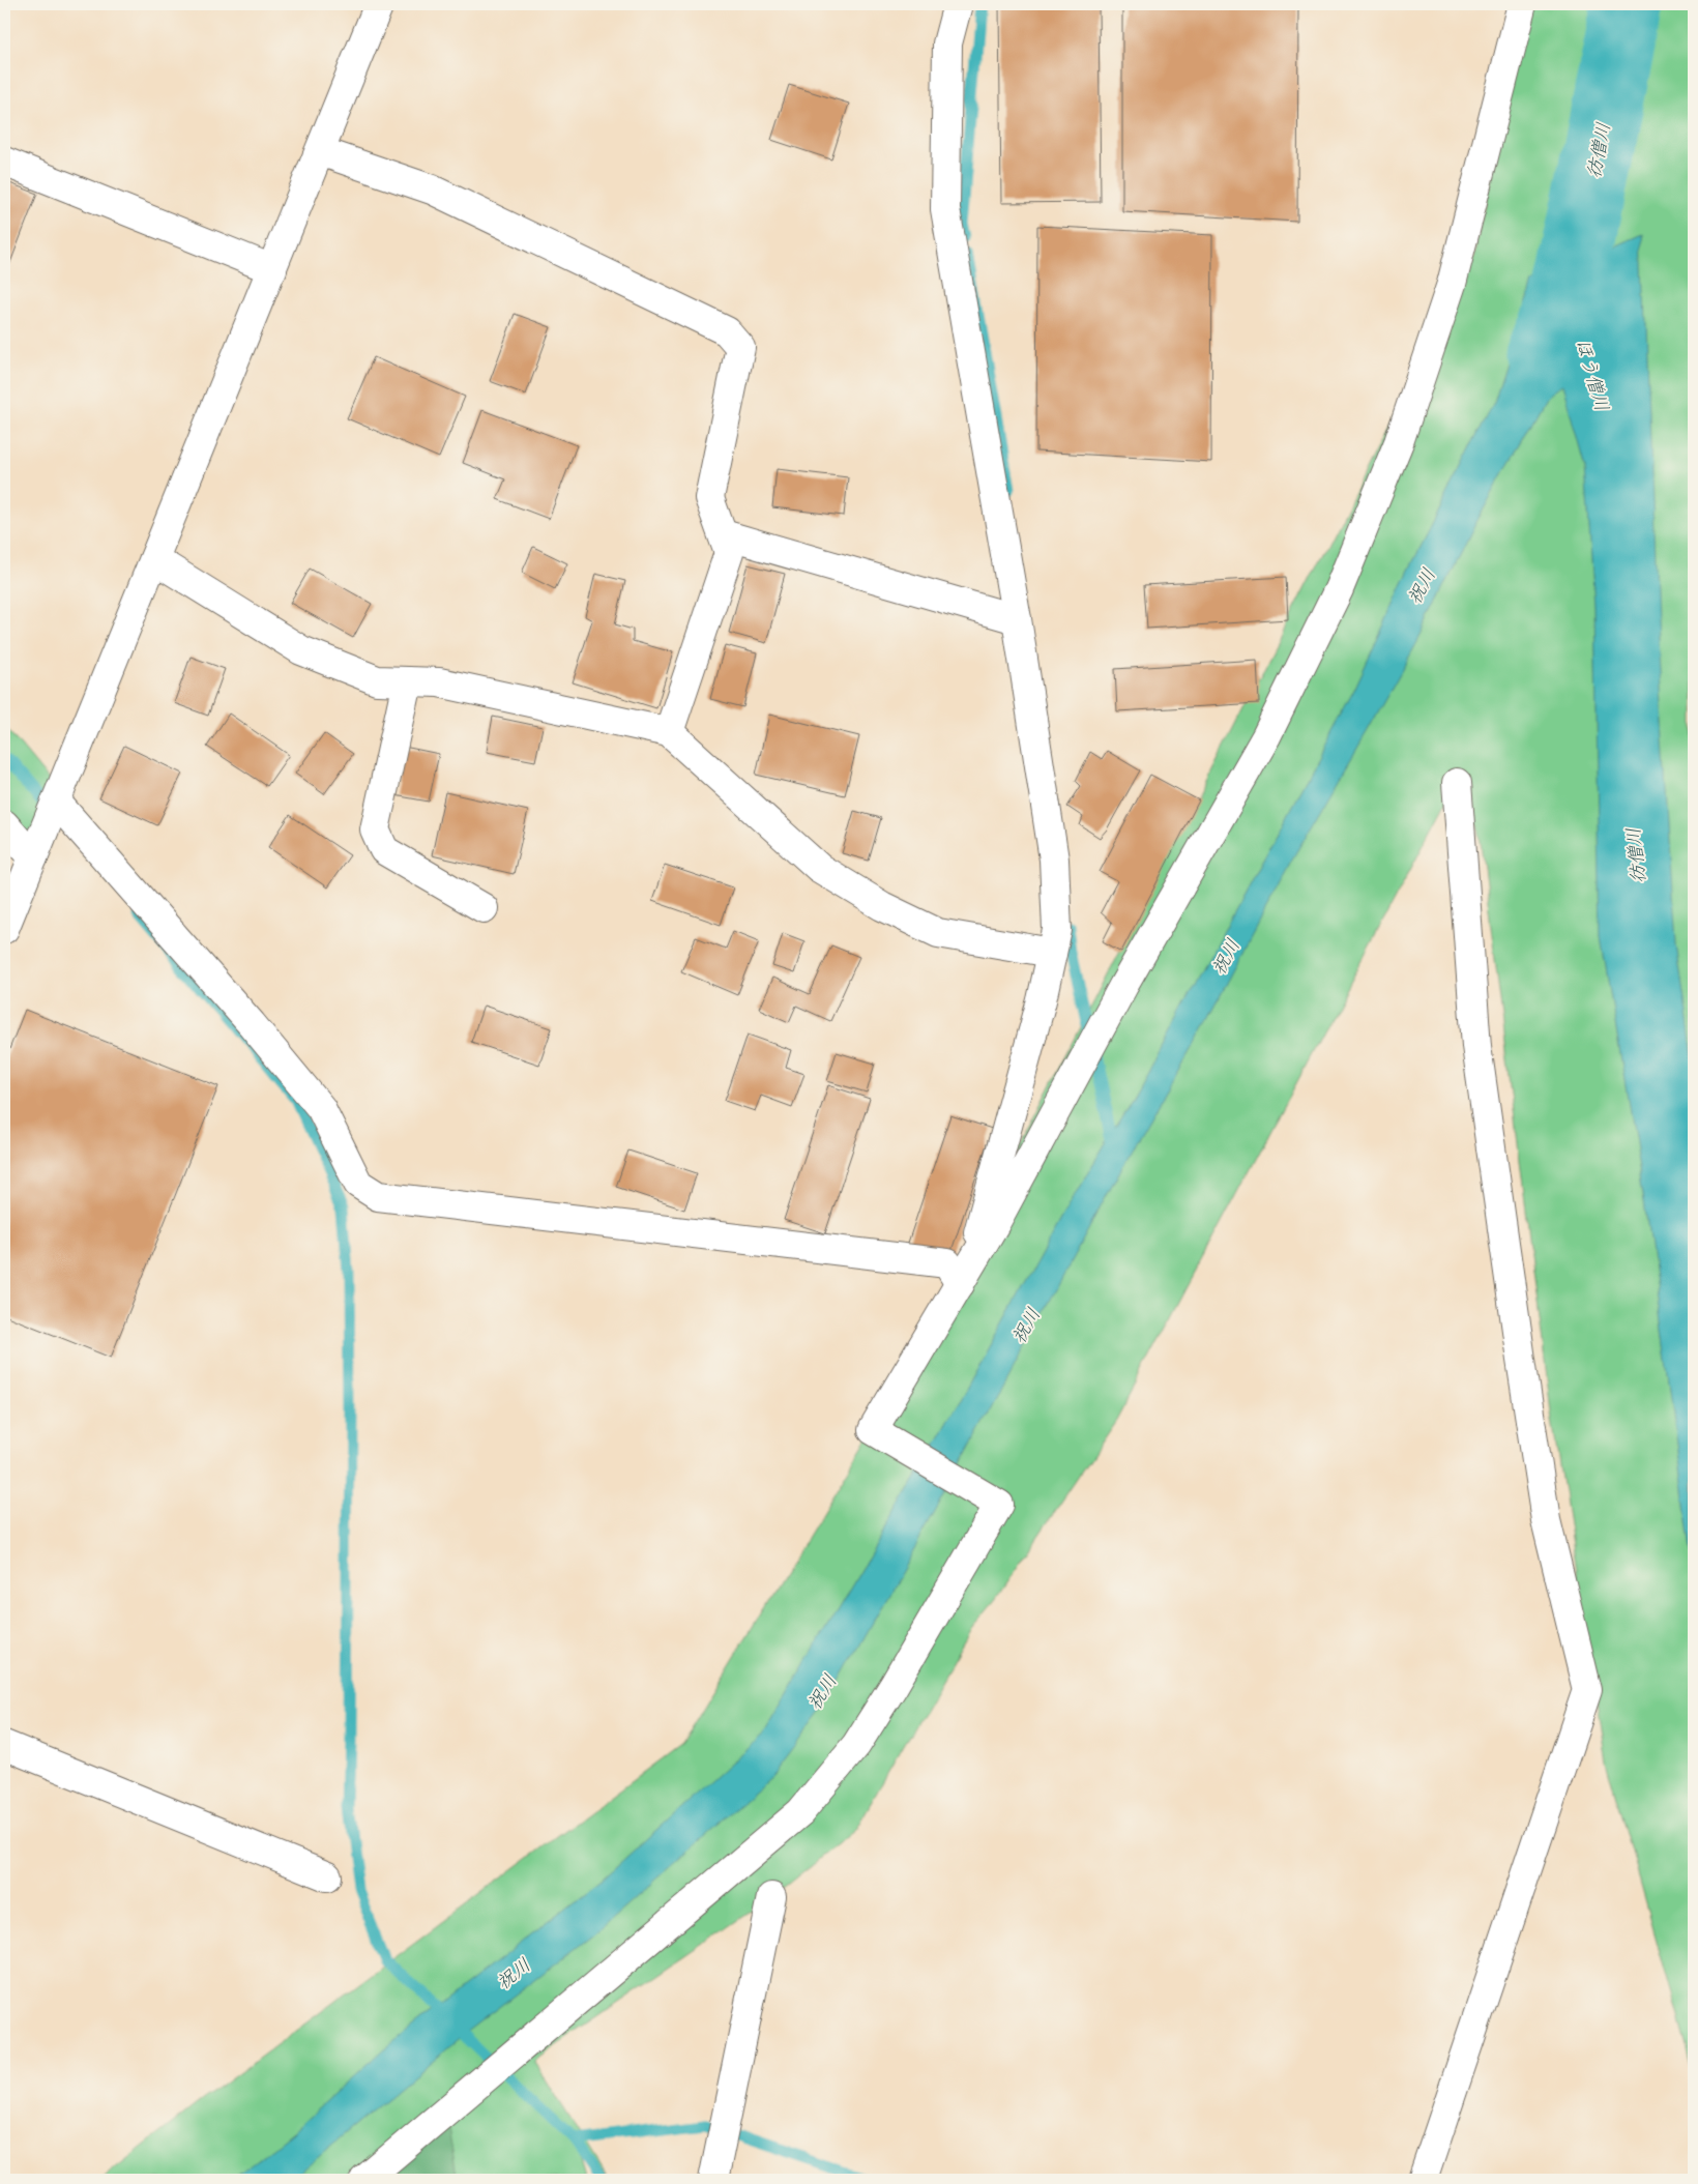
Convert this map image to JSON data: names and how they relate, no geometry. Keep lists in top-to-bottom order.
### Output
{
  "water": ["彷僧川", "ほう僧川", "祝川"]
}
